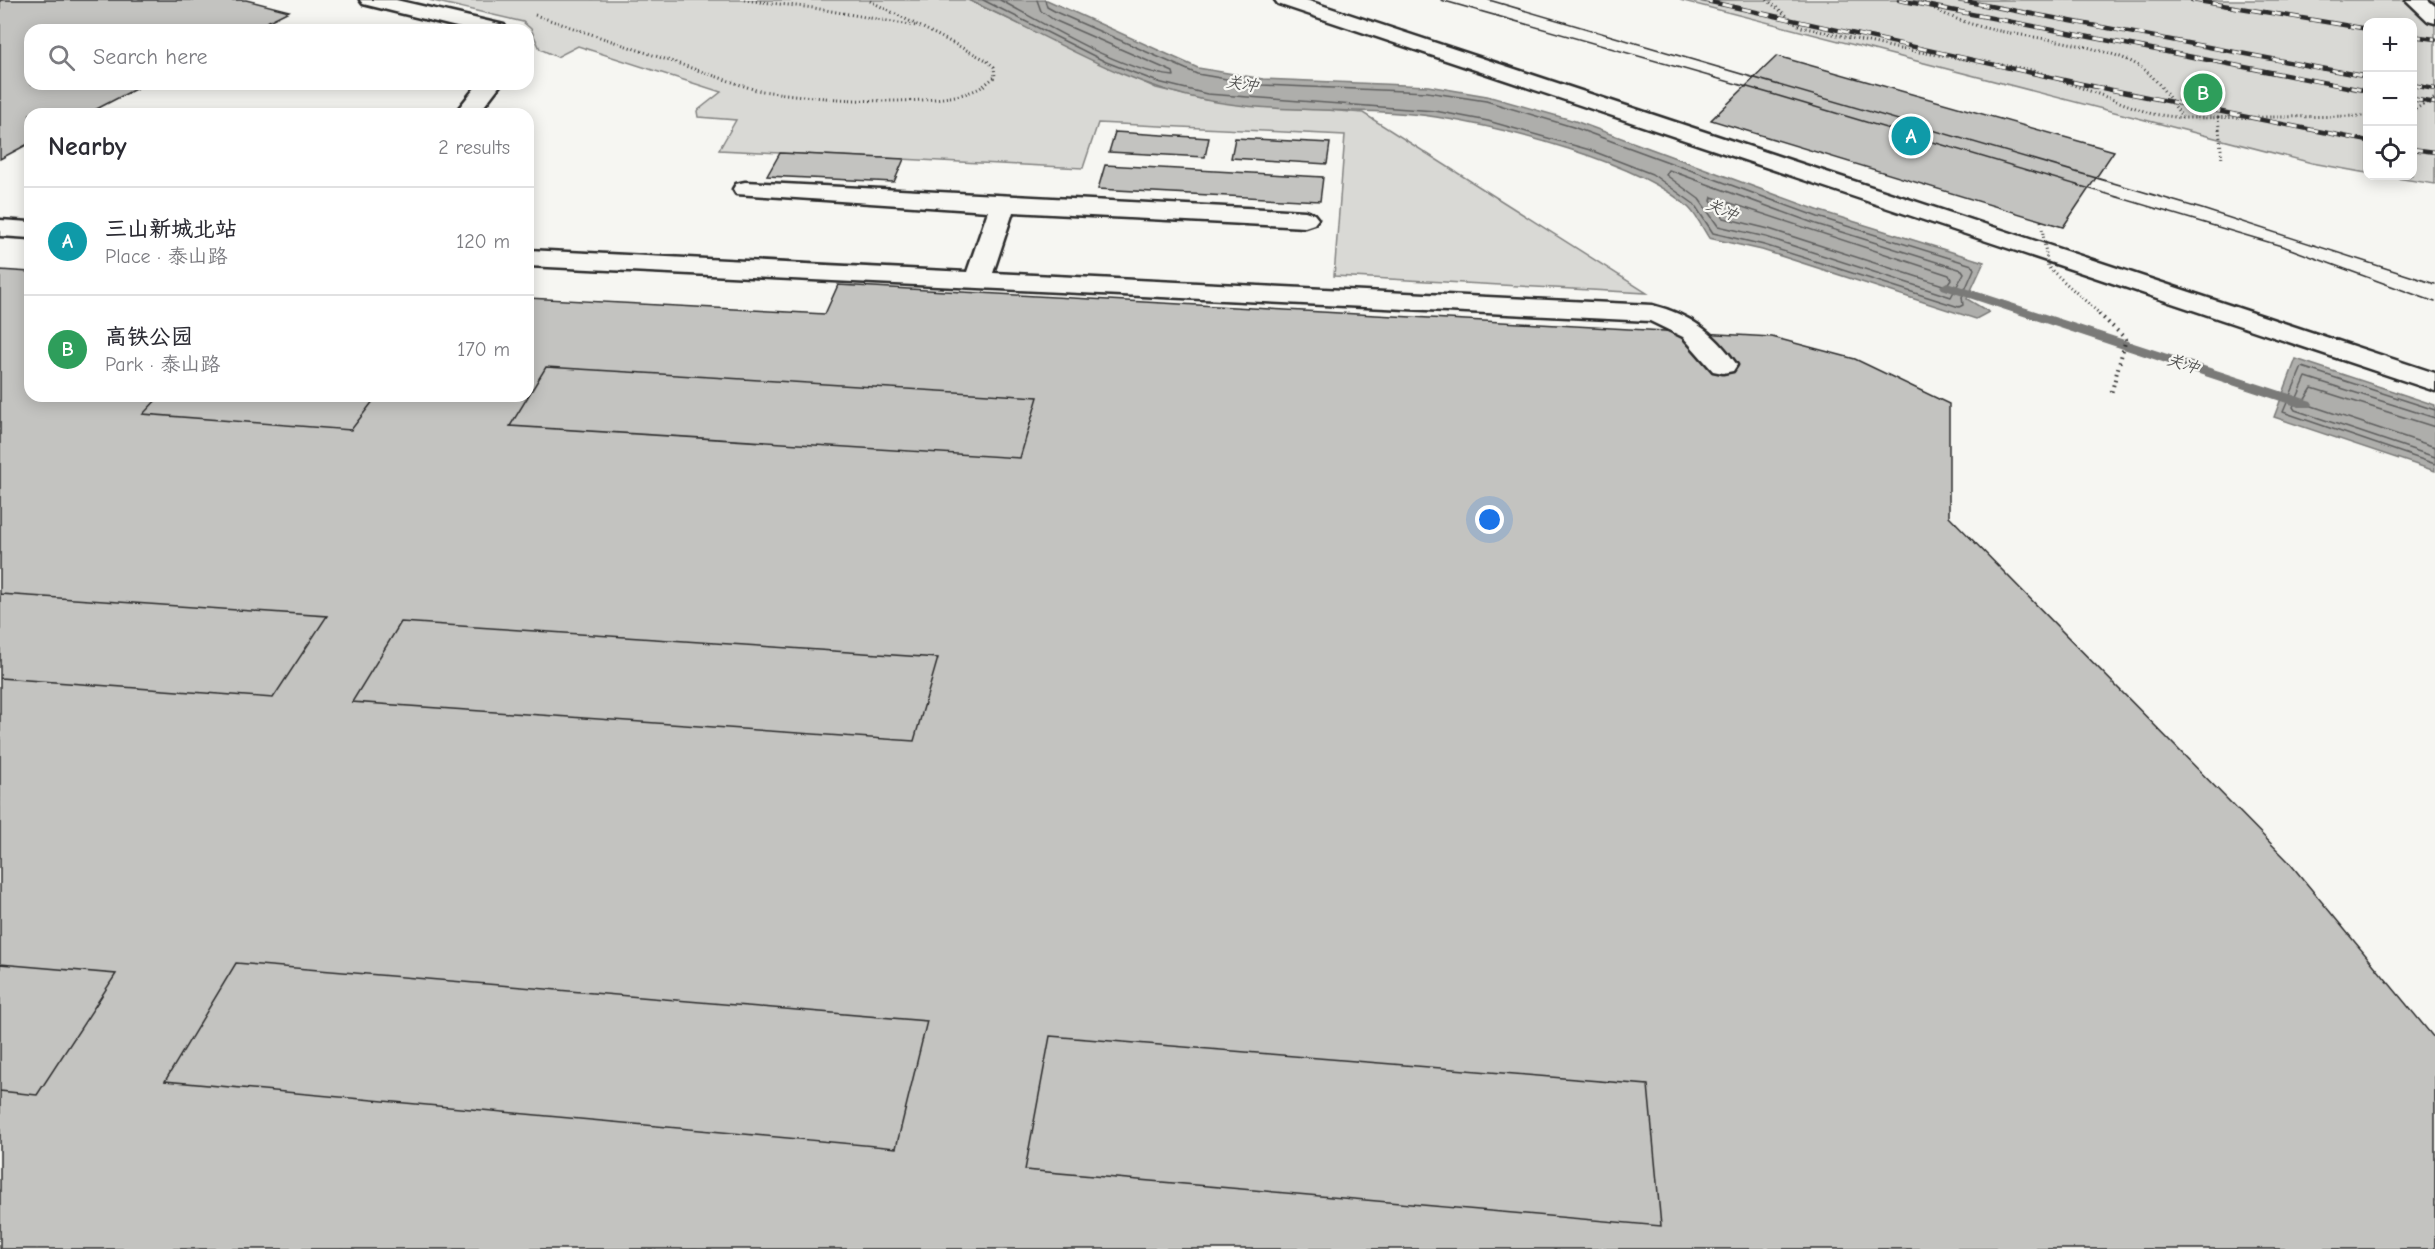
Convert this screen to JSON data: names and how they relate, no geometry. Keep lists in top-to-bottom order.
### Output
{
  "water": ["关冲"],
  "page": {
    "map_buttons": ["+", "−"],
    "search": "Search here",
    "pins": ["B", "A"],
    "heading": ["Nearby", "2 results"],
    "list": [
      {
        "mark": "A",
        "name": "三山新城北站",
        "note": "Place · 泰山路",
        "value": "120 m"
      },
      {
        "mark": "B",
        "name": "高铁公园",
        "note": "Park · 泰山路",
        "value": "170 m"
      }
    ]
  }
}
